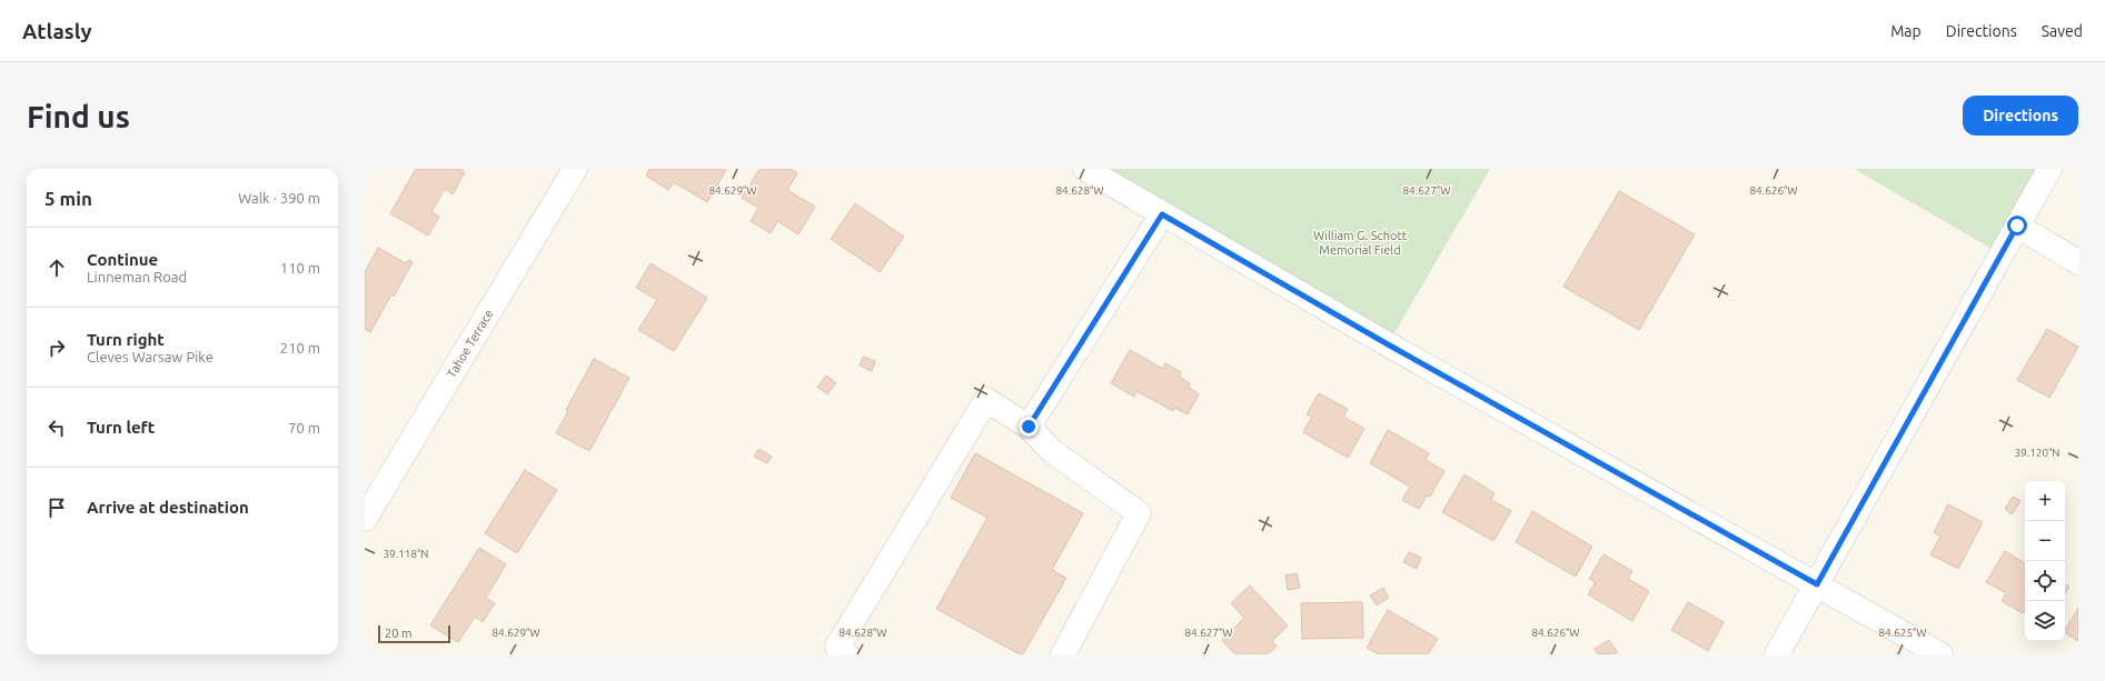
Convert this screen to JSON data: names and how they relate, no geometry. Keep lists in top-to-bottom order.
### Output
{
  "streets": {
    "street": ["Tahoe Terrace"]
  },
  "parks": ["William G. Schott Memorial Field"],
  "scale_bar": "20 m",
  "page": {
    "header": "Atlasly",
    "nav": ["Map", "Directions", "Saved"],
    "buttons": "Directions",
    "title": "Find us",
    "heading": ["5 min", "Walk · 390 m"],
    "list": [
      ["Continue", "Linneman Road", "110 m"],
      ["Turn right", "Cleves Warsaw Pike", "210 m"],
      ["Turn left", "70 m"],
      "Arrive at destination"
    ],
    "map_buttons": ["+", "−"],
    "scale": "20 m"
  },
  "coordinates": [
    "84.629°W",
    "84.628°W",
    "84.627°W",
    "84.626°W",
    "39.120°N",
    "39.118°N",
    "84.625°W"
  ]
}
